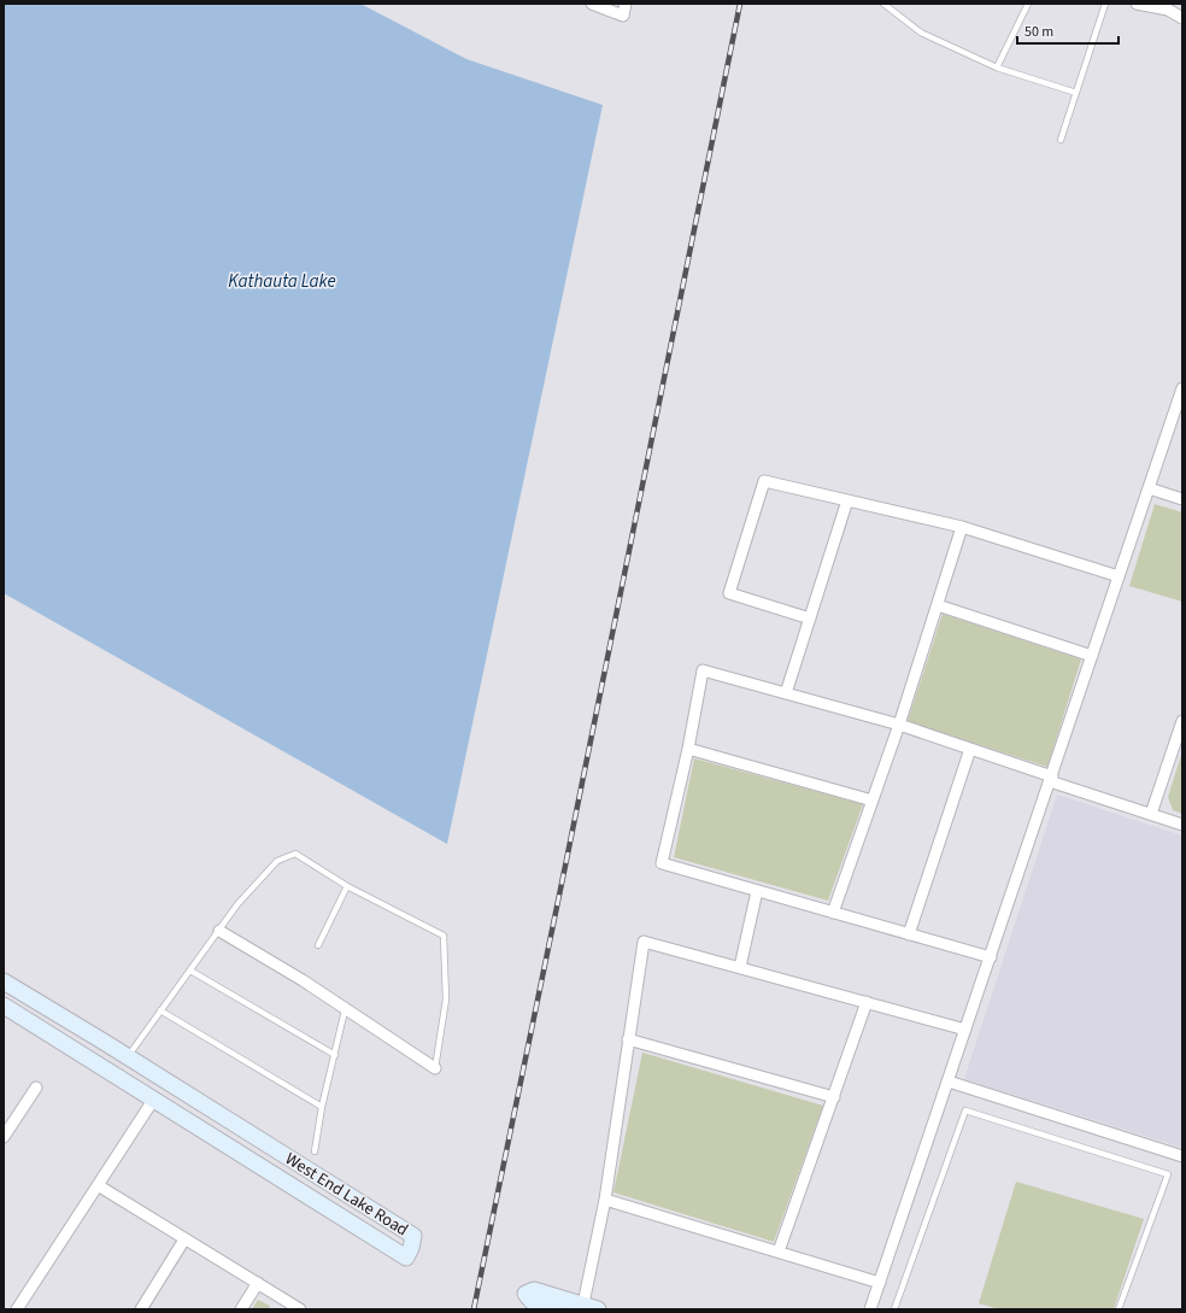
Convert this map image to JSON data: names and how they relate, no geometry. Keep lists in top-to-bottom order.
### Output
{
  "streets": {
    "street": ["West End Lake Road"]
  },
  "water": ["Kathauta Lake"],
  "scale_bar": "50 m"
}
